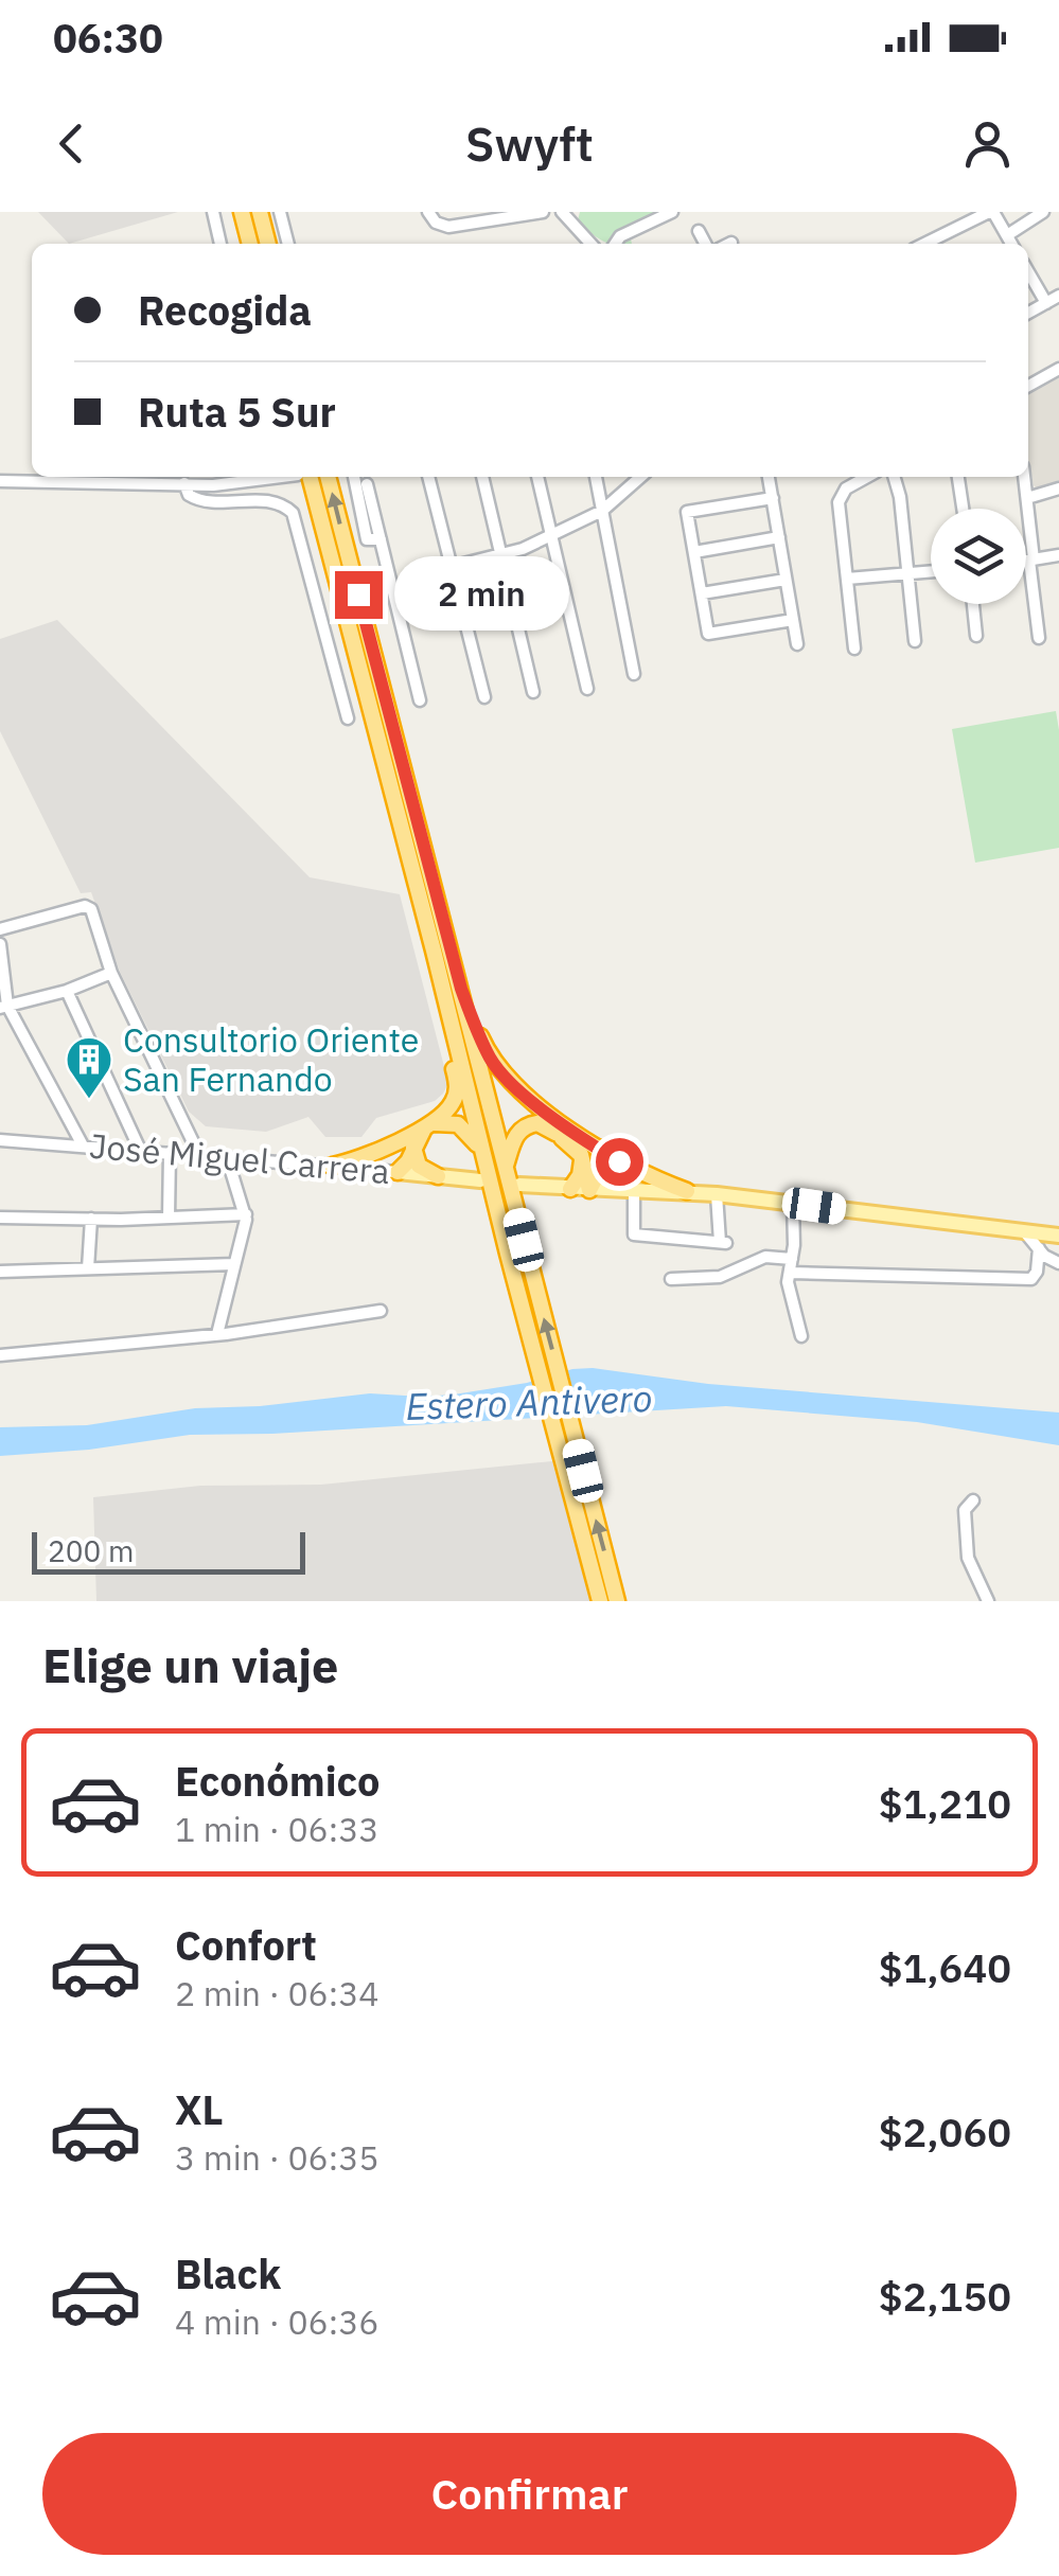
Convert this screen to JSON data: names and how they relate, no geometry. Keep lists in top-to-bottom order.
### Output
{
  "streets": {
    "main road": ["José Miguel Carrera"]
  },
  "water": ["Estero Antivero"],
  "places": {
    "building": ["Consultorio Oriente San Fernando"]
  },
  "scale_bar": "200 m",
  "page": {
    "status": "06:30",
    "header": "Swyft",
    "banner": ["Recogida", "Ruta 5 Sur"],
    "bubble": "2 min",
    "scale": "200 m",
    "heading": "Elige un viaje",
    "list": [
      {
        "name": "Económico",
        "note": "1 min · 06:33",
        "value": "$1,210"
      },
      {
        "name": "Confort",
        "note": "2 min · 06:34",
        "value": "$1,640"
      },
      {
        "name": "XL",
        "note": "3 min · 06:35",
        "value": "$2,060"
      },
      {
        "name": "Black",
        "note": "4 min · 06:36",
        "value": "$2,150"
      }
    ],
    "buttons": "Confirmar"
  }
}
